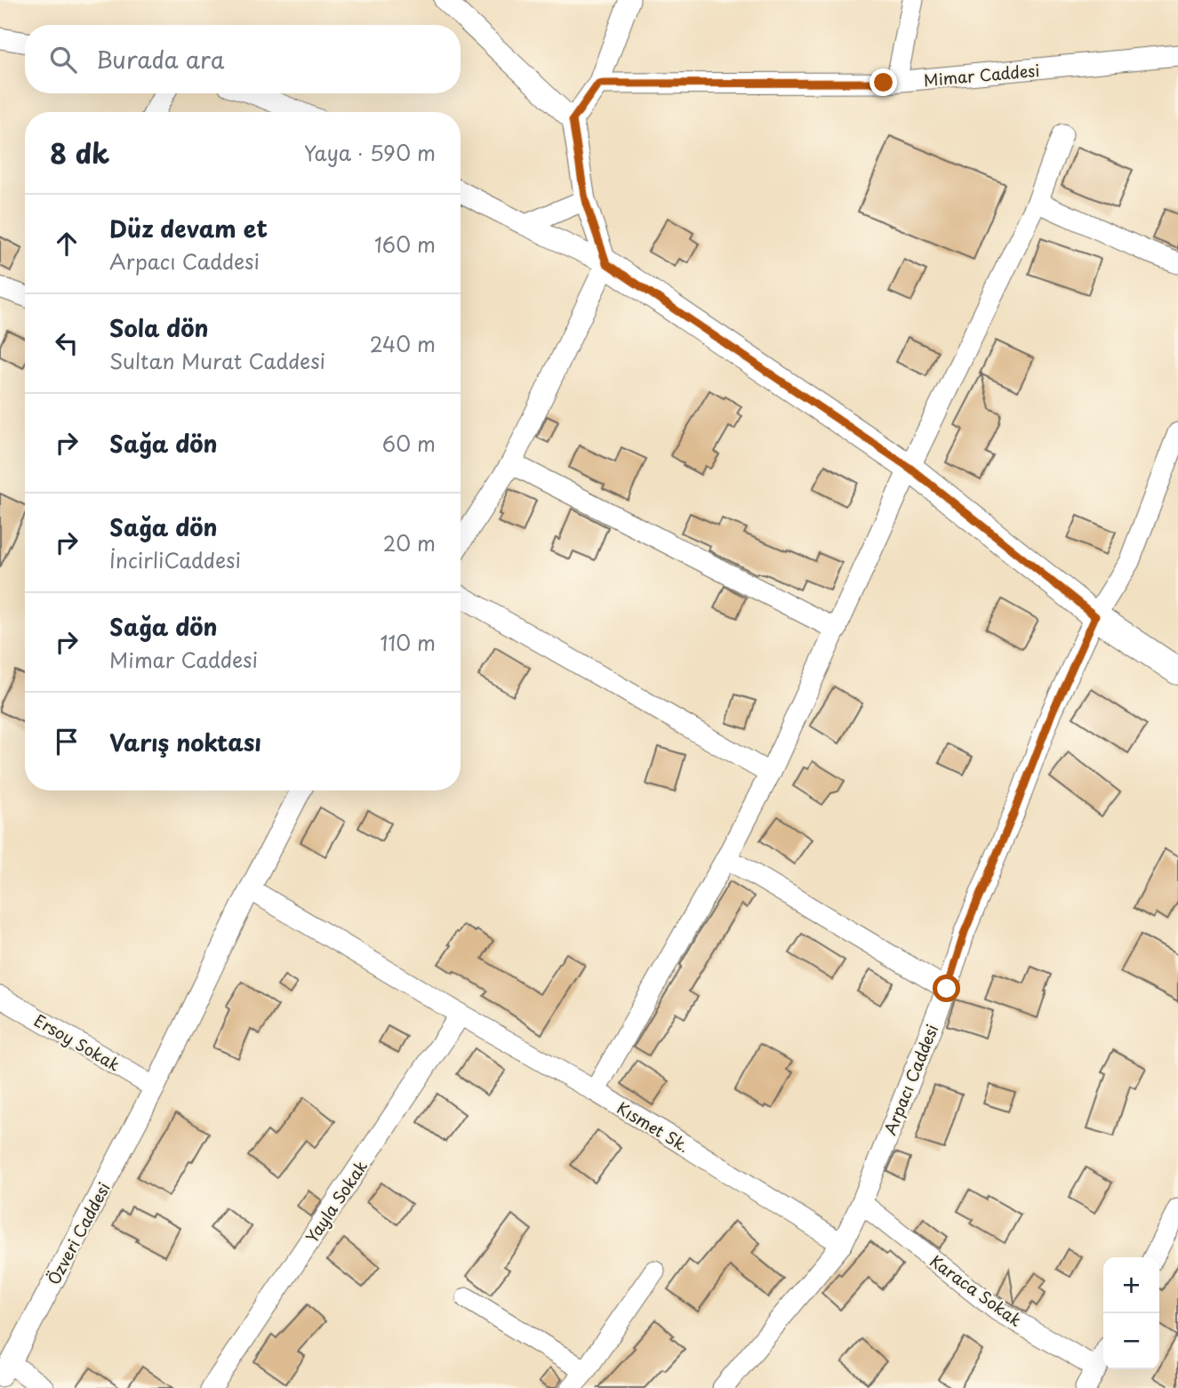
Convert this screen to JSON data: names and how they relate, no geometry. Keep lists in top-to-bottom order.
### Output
{
  "streets": {
    "street": [
      "Mimar Caddesi",
      "Ersoy Sokak",
      "Arpacı Caddesi",
      "Kısmet Sk.",
      "Yayla Sokak",
      "Özveri Caddesi",
      "Karaca Sokak"
    ]
  },
  "crossings": [
    ["Ersoy Sokak", "Özveri Caddesi"],
    ["Arpacı Caddesi", "Kısmet Sk."],
    ["Arpacı Caddesi", "Karaca Sokak"],
    ["Kısmet Sk.", "Yayla Sokak"],
    ["Kısmet Sk.", "Özveri Caddesi"]
  ],
  "page": {
    "search": "Burada ara",
    "heading": ["8 dk", "Yaya · 590 m"],
    "list": [
      ["Düz devam et", "Arpacı Caddesi", "160 m"],
      ["Sola dön", "Sultan Murat Caddesi", "240 m"],
      ["Sağa dön", "60 m"],
      ["Sağa dön", "İncirliCaddesi", "20 m"],
      ["Sağa dön", "Mimar Caddesi", "110 m"],
      "Varış noktası"
    ],
    "map_buttons": ["+", "−"]
  }
}
